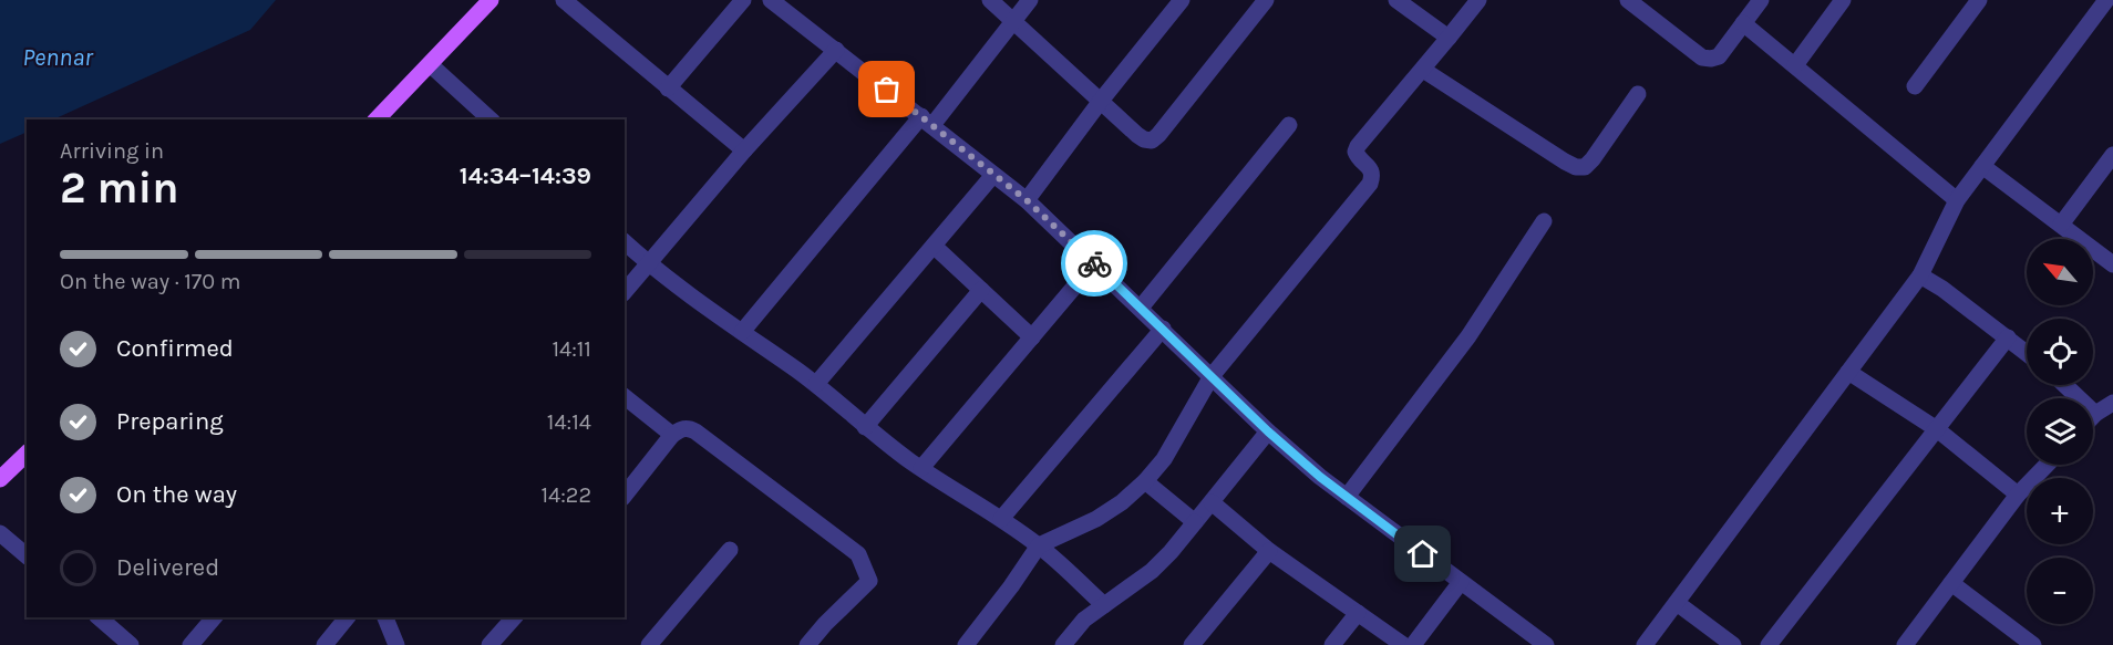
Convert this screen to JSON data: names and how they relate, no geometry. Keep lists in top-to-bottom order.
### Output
{
  "water": ["Pennar"],
  "north": "top left",
  "page": {
    "heading": ["2 min", "Arriving in", "14:34–14:39"],
    "bar": "On the way · 170 m",
    "map_buttons": ["+", "−"],
    "list": [
      ["Confirmed", "14:11"],
      ["Preparing", "14:14"],
      ["On the way", "14:22"],
      "Delivered"
    ]
  }
}
